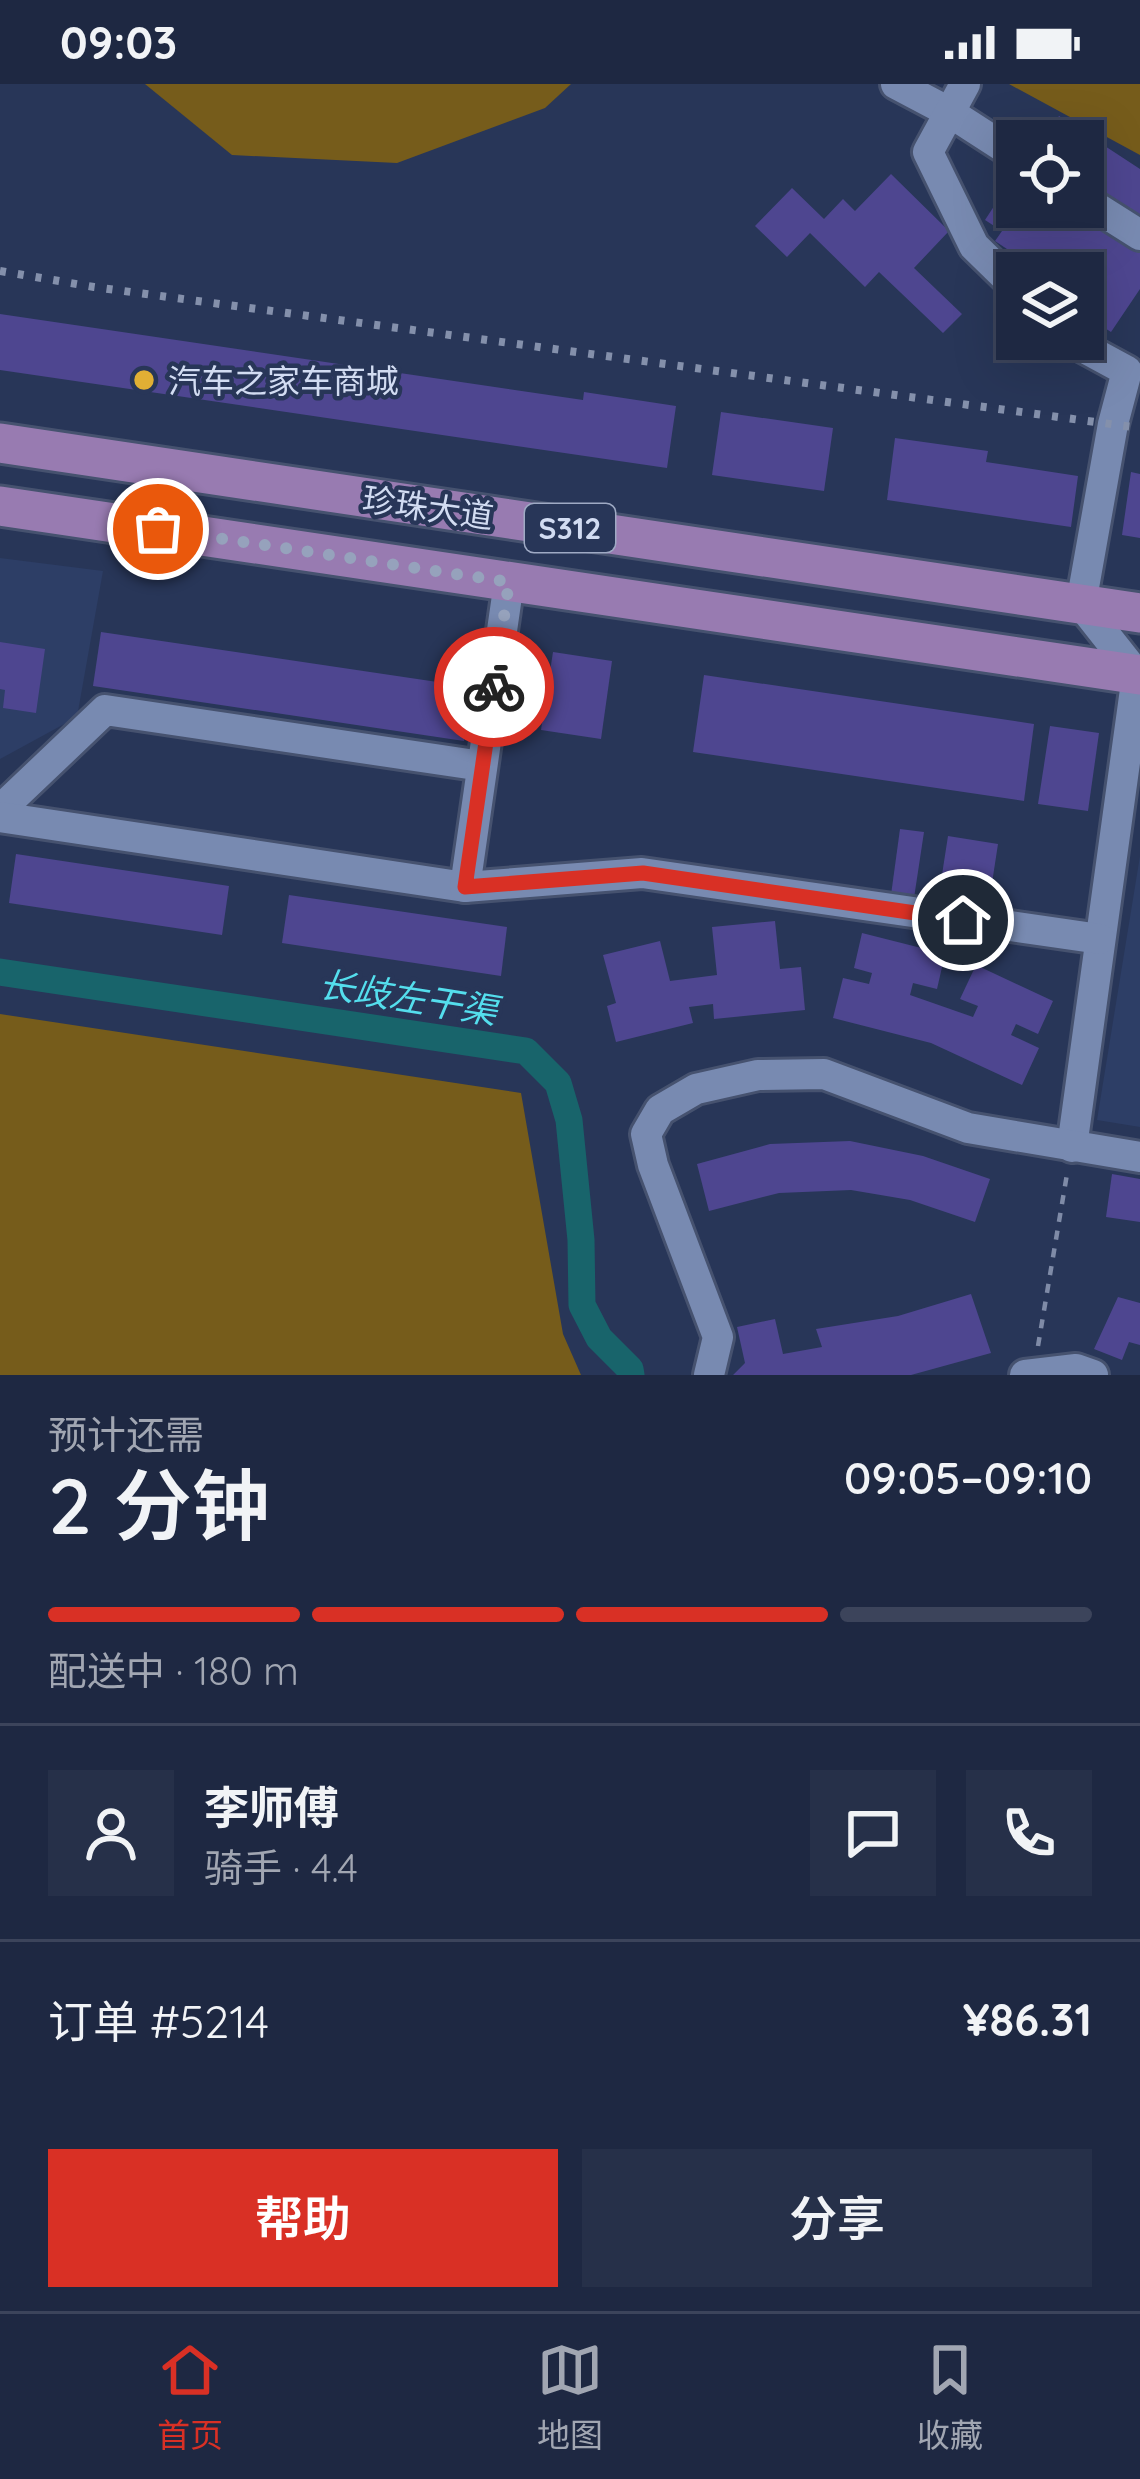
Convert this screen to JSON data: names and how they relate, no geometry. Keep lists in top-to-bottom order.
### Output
{
  "streets": {
    "main road": ["珍珠大道", "S312"]
  },
  "water": ["长歧左干渠"],
  "places": ["汽车之家车商城"],
  "page": {
    "status": "09:03",
    "heading": ["2 分钟", "预计还需", "09:05–09:10"],
    "panel": [
      "李师傅",
      "骑手 · 4.4",
      "订单 #5214",
      "¥86.31"
    ],
    "bar": "配送中 · 180 m",
    "buttons": ["帮助", "分享"],
    "tabs": ["首页", "地图", "收藏"]
  }
}
